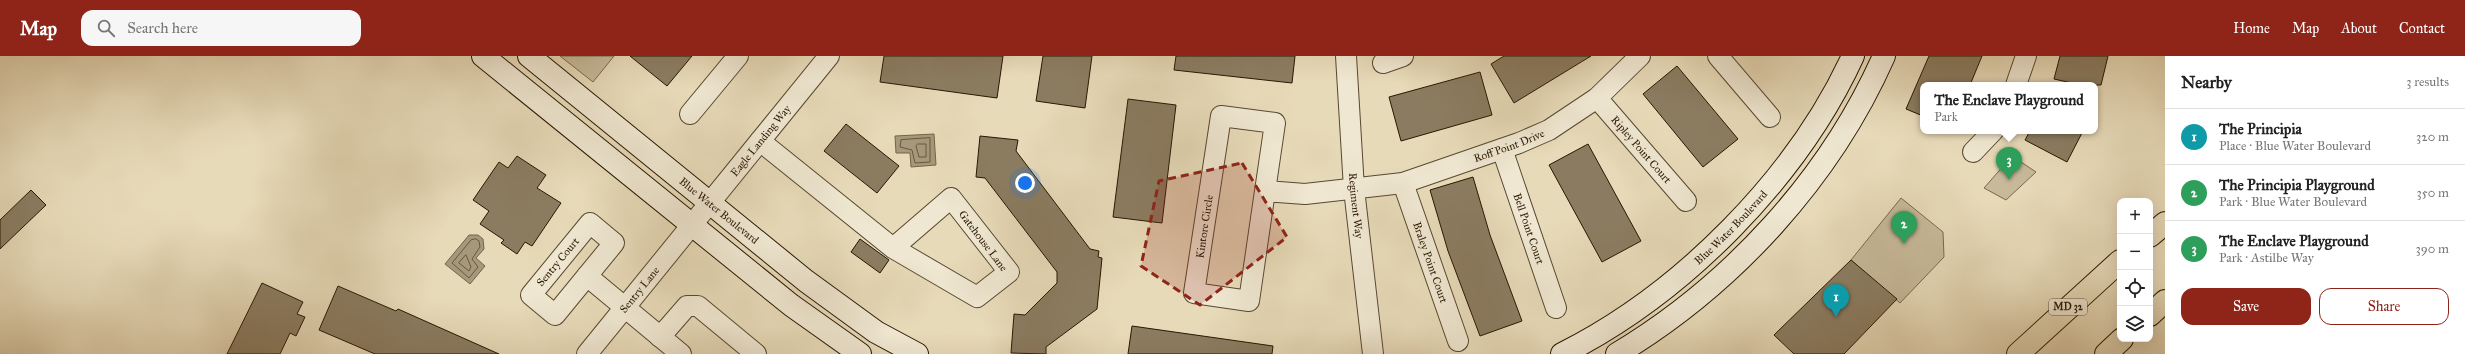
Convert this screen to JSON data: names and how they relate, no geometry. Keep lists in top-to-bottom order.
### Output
{
  "streets": {
    "highway": ["MD 32"],
    "street": [
      "Eagle Landing Way",
      "Roff Point Drive",
      "Ripley Point Court",
      "Regiment Way",
      "Blue Water Boulevard",
      "Kintore Circle",
      "Bell Point Court",
      "Gatehouse Lane",
      "Braley Point Court",
      "Sentry Lane"
    ]
  },
  "crossings": [
    ["Eagle Landing Way", "Blue Water Boulevard"],
    ["Eagle Landing Way", "Gatehouse Lane"],
    ["Eagle Landing Way", "Sentry Lane"],
    ["Roff Point Drive", "Ripley Point Court"],
    ["Roff Point Drive", "Regiment Way"],
    ["Roff Point Drive", "Bell Point Court"],
    ["Roff Point Drive", "Braley Point Court"]
  ],
  "page": {
    "header": "Map",
    "search": "Search here",
    "nav": [
      "Home",
      "Map",
      "About",
      "Contact"
    ],
    "heading": ["Nearby", "3 results"],
    "popup": ["The Enclave Playground", "Park"],
    "list": [
      {
        "mark": "1",
        "name": "The Principia",
        "note": "Place · Blue Water Boulevard",
        "value": "320 m"
      },
      {
        "mark": "2",
        "name": "The Principia Playground",
        "note": "Park · Blue Water Boulevard",
        "value": "350 m"
      },
      {
        "mark": "3",
        "name": "The Enclave Playground",
        "note": "Park · Astilbe Way",
        "value": "390 m"
      }
    ],
    "pins": ["3", "2", "1"],
    "map_buttons": ["+", "−"],
    "buttons": ["Save", "Share"]
  }
}
